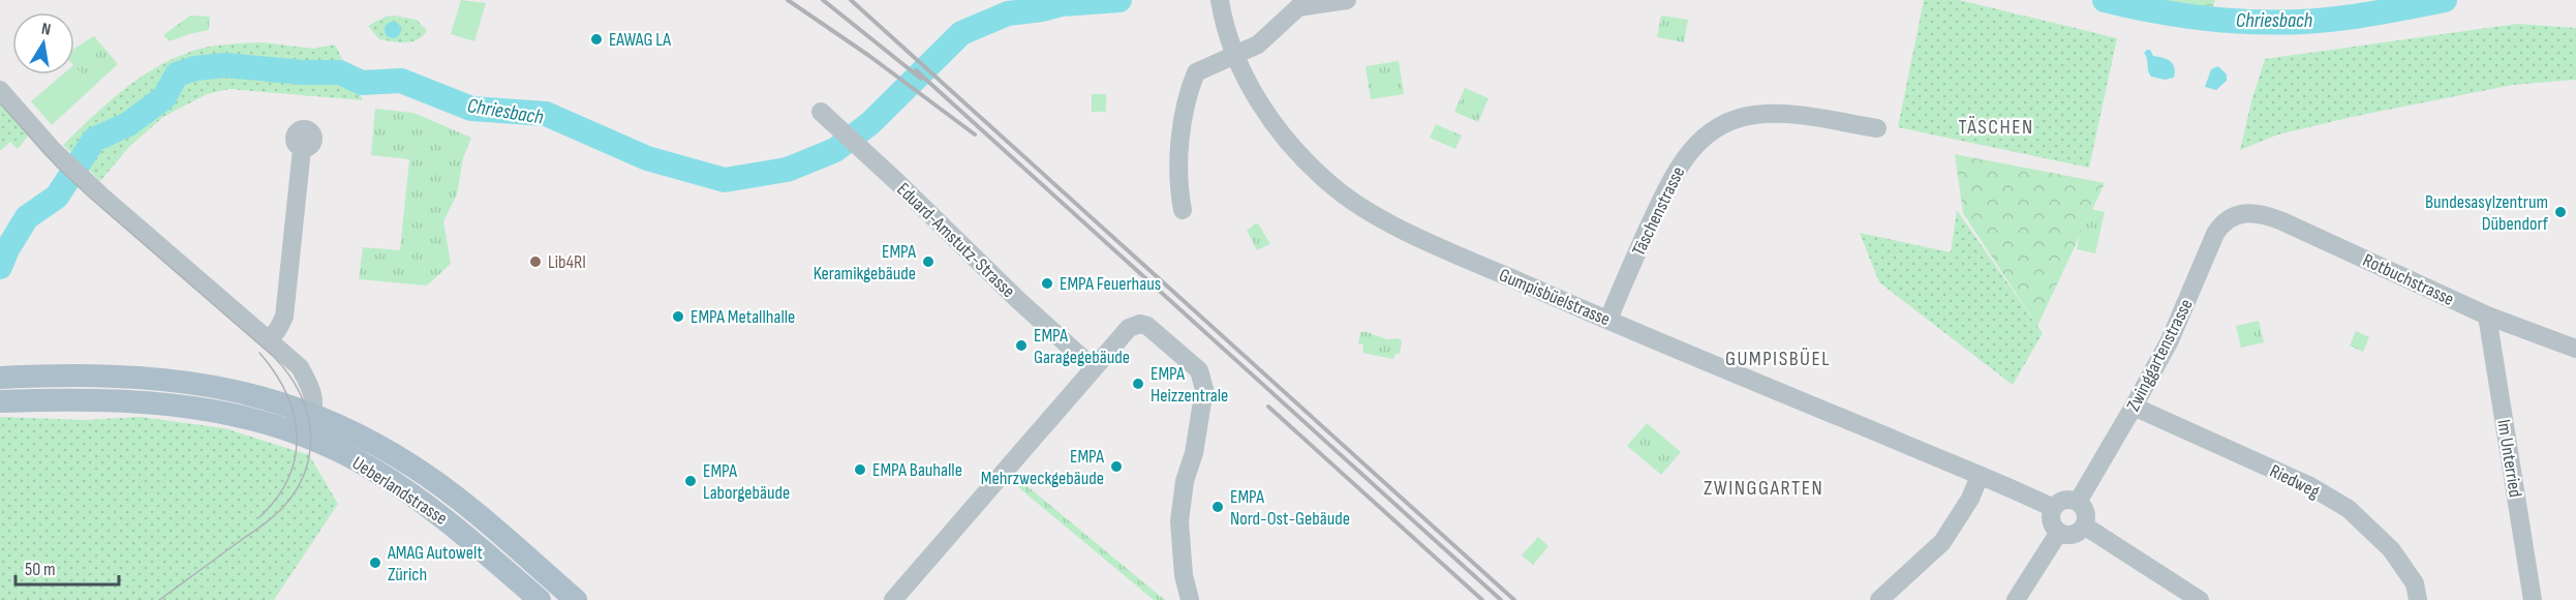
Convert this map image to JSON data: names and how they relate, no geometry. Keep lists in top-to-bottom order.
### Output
{
  "streets": {
    "main road": ["Ueberlandstrasse"],
    "street": [
      "Täschenstrasse",
      "Eduard-Amstutz-Strasse",
      "Rotbuchstrasse",
      "Gumpisbüelstrasse",
      "Zwinggartenstrasse",
      "Im Unterried",
      "Riedweg"
    ]
  },
  "crossings": [
    ["Täschenstrasse", "Gumpisbüelstrasse"],
    ["Rotbuchstrasse", "Zwinggartenstrasse"],
    ["Rotbuchstrasse", "Im Unterried"],
    ["Gumpisbüelstrasse", "Zwinggartenstrasse"],
    ["Zwinggartenstrasse", "Riedweg"]
  ],
  "districts": ["TÄSCHEN", "GUMPISBÜEL", "ZWINGGARTEN"],
  "water": ["Chriesbach"],
  "places": [
    "EAWAG LA",
    "Bundesasylzentrum Dübendorf",
    "Lib4RI",
    "EMPA Keramikgebäude",
    "EMPA Feuerhaus",
    "EMPA Metallhalle",
    "EMPA Garagegebäude",
    "EMPA Heizzentrale",
    "EMPA Mehrzweckgebäude",
    "EMPA Bauhalle",
    "EMPA Laborgebäude",
    "EMPA Nord-Ost-Gebäude",
    "AMAG Autowelt Zürich"
  ],
  "scale_bar": "50 m",
  "north": "top"
}
